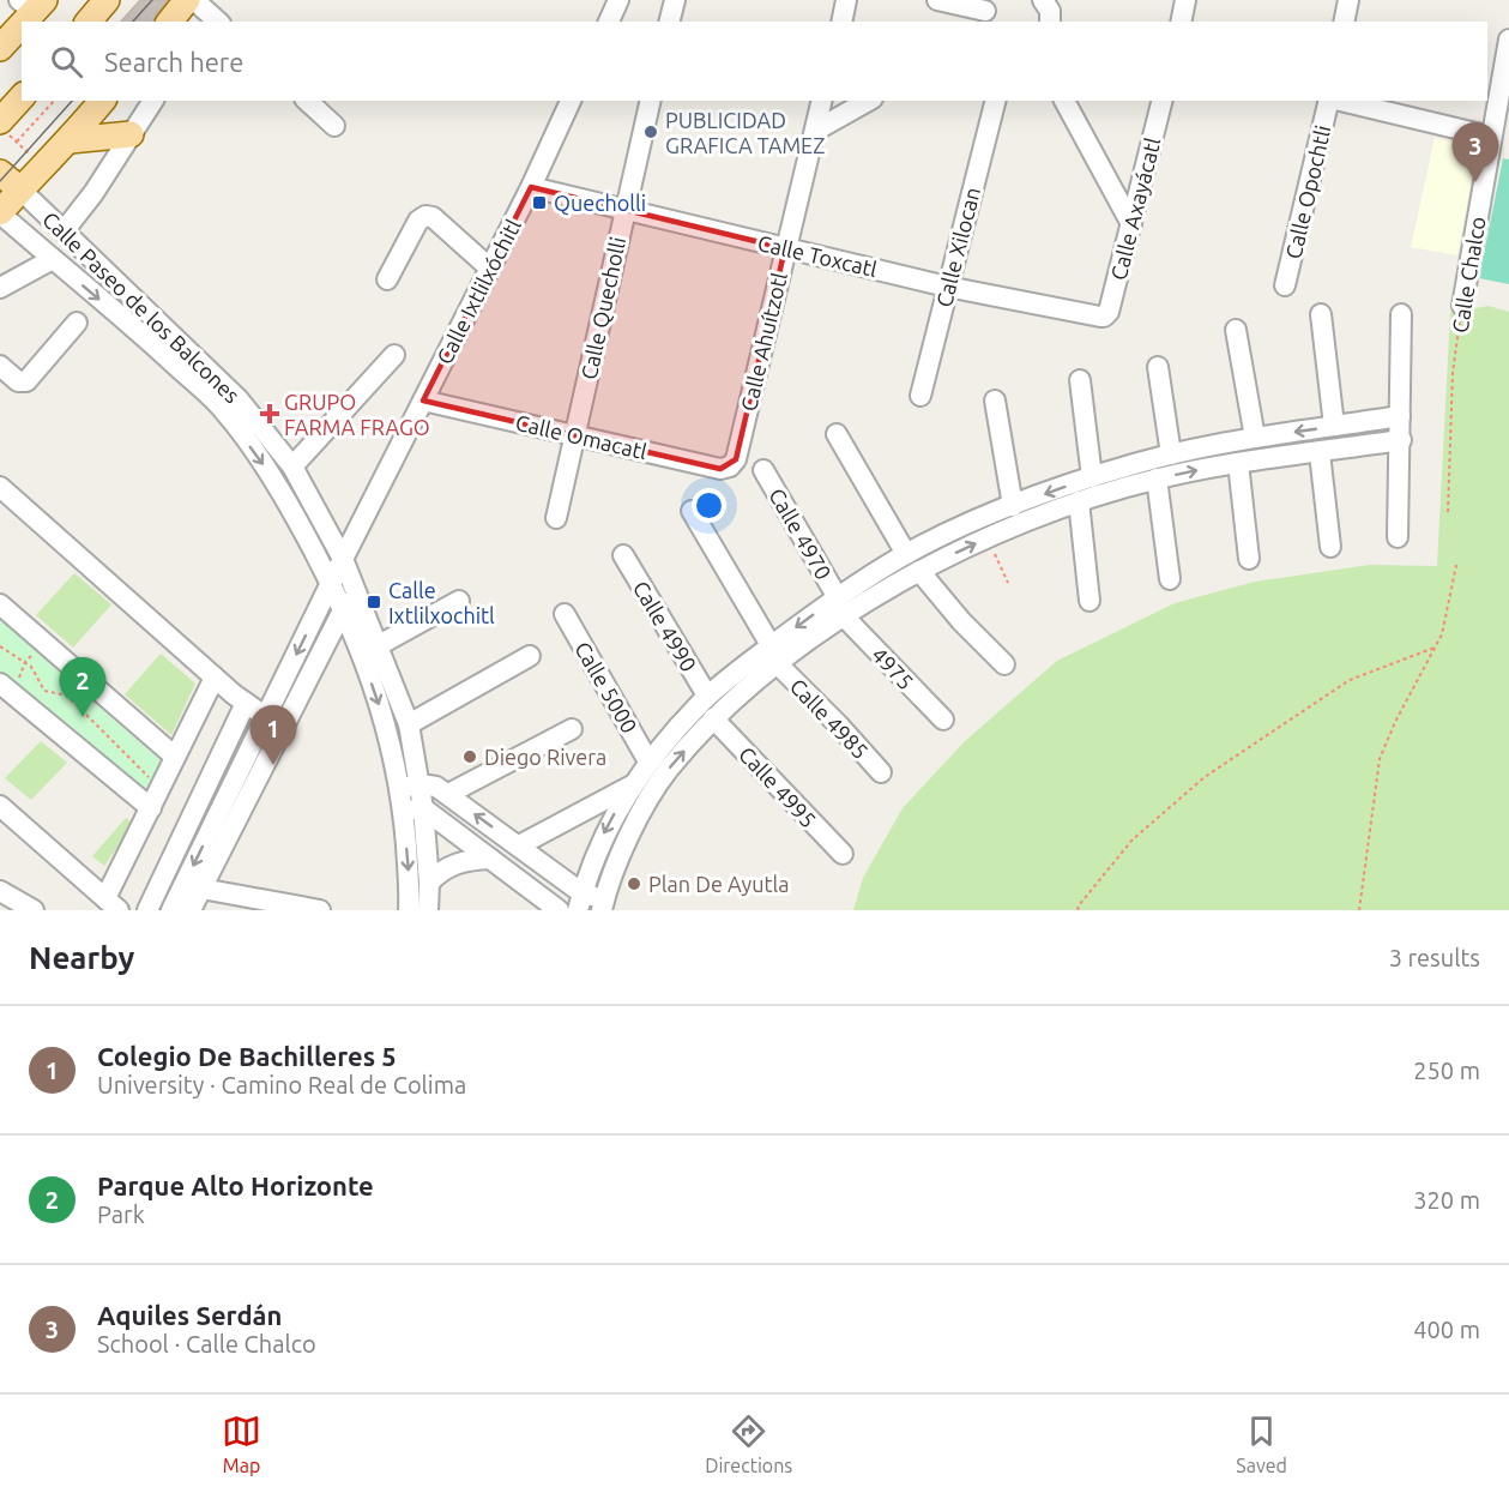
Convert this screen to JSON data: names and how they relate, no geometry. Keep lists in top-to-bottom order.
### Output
{
  "streets": {
    "main road": ["Calle Paseo de los Balcones"],
    "street": [
      "Calle Opochtli",
      "Calle Axayácatl",
      "Calle Xilocan",
      "Calle Toxcatl",
      "Calle Chalco",
      "Calle Ixtlilxóchitl",
      "Calle Quecholli",
      "Calle Ahuítzotl",
      "Calle Omacatl",
      "Calle 4970",
      "Calle 4990",
      "4975",
      "Calle 5000",
      "Calle 4985",
      "Calle 4995"
    ]
  },
  "crossings": [
    ["Calle Axayácatl", "Calle Toxcatl"],
    ["Calle Xilocan", "Calle Toxcatl"],
    ["Calle Toxcatl", "Calle Ixtlilxóchitl"],
    ["Calle Toxcatl", "Calle Quecholli"],
    ["Calle Toxcatl", "Calle Ahuítzotl"],
    ["Calle Ixtlilxóchitl", "Calle Paseo de los Balcones"],
    ["Calle Ixtlilxóchitl", "Calle Omacatl"],
    ["Calle Quecholli", "Calle Omacatl"],
    ["Calle Ahuítzotl", "Calle Omacatl"]
  ],
  "places": {
    "other": ["PUBLICIDAD GRAFICA TAMEZ", "Diego Rivera", "Plan De Ayutla"],
    "transit": ["Quecholli", "Calle Ixtlilxochitl"],
    "health": ["GRUPO FARMA FRAGO"]
  },
  "page": {
    "search": "Search here",
    "pins": ["3", "2", "1"],
    "heading": ["Nearby", "3 results"],
    "list": [
      {
        "mark": "1",
        "name": "Colegio De Bachilleres 5",
        "note": "University · Camino Real de Colima",
        "value": "250 m"
      },
      {
        "mark": "2",
        "name": "Parque Alto Horizonte",
        "note": "Park",
        "value": "320 m"
      },
      {
        "mark": "3",
        "name": "Aquiles Serdán",
        "note": "School · Calle Chalco",
        "value": "400 m"
      }
    ],
    "nav": ["Map", "Directions", "Saved"]
  }
}
